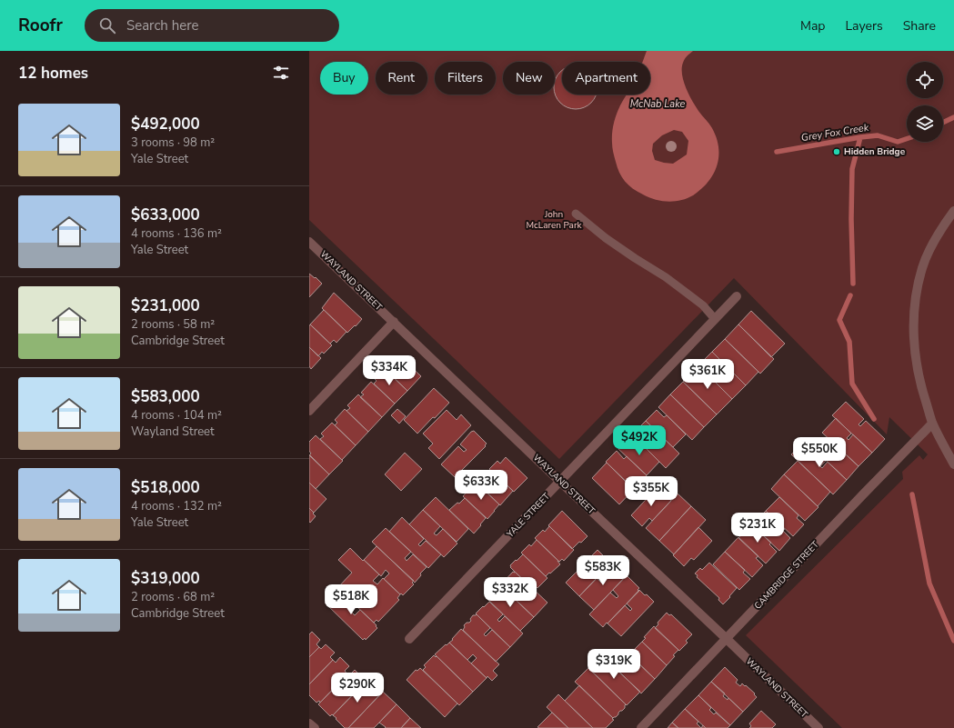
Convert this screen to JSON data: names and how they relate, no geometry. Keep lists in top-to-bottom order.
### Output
{
  "streets": {
    "street": ["WAYLAND STREET", "YALE STREET", "CAMBRIDGE STREET"]
  },
  "crossings": [
    ["WAYLAND STREET", "YALE STREET"],
    ["WAYLAND STREET", "CAMBRIDGE STREET"]
  ],
  "water": ["McNab Lake", "Grey Fox Creek"],
  "parks": ["John McLaren Park"],
  "places": ["Hidden Bridge"],
  "page": {
    "header": "Roofr",
    "search": "Search here",
    "nav": ["Map", "Layers", "Share"],
    "heading": "12 homes",
    "chip": [
      "Buy",
      "Rent",
      "Filters",
      "New",
      "Apartment"
    ],
    "list": [
      {
        "name": "$492,000",
        "note": "3 rooms · 98 m² · Yale Street"
      },
      {
        "name": "$633,000",
        "note": "4 rooms · 136 m² · Yale Street"
      },
      {
        "name": "$231,000",
        "note": "2 rooms · 58 m² · Cambridge Street"
      },
      {
        "name": "$583,000",
        "note": "4 rooms · 104 m² · Wayland Street"
      },
      {
        "name": "$518,000",
        "note": "4 rooms · 132 m² · Yale Street"
      },
      {
        "name": "$319,000",
        "note": "2 rooms · 68 m² · Cambridge Street"
      }
    ],
    "price": [
      "$334K",
      "$361K",
      "$492K",
      "$550K",
      "$633K",
      "$355K",
      "$231K",
      "$583K",
      "$332K",
      "$518K",
      "$319K",
      "$290K"
    ]
  }
}
